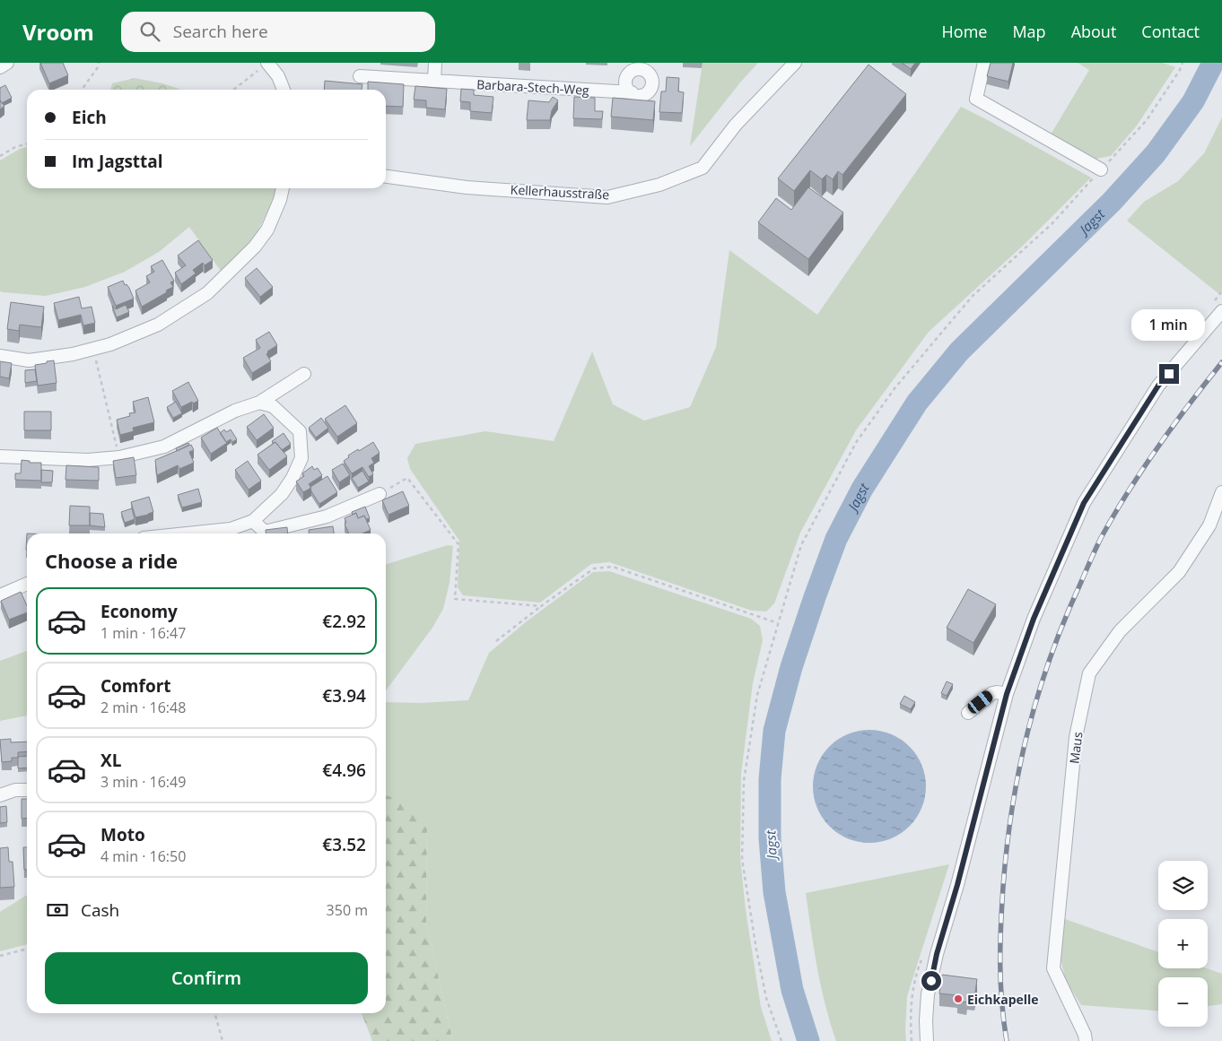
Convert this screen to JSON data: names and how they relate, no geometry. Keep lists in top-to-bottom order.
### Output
{
  "streets": {
    "street": ["Barbara-Stech-Weg", "Kellerhausstraße", "Maus"]
  },
  "water": ["Jagst"],
  "places": ["Eichkapelle"],
  "page": {
    "header": "Vroom",
    "search": "Search here",
    "nav": [
      "Home",
      "Map",
      "About",
      "Contact"
    ],
    "banner": ["Eich", "Im Jagsttal"],
    "bubble": "1 min",
    "heading": "Choose a ride",
    "list": [
      {
        "name": "Economy",
        "note": "1 min · 16:47",
        "value": "€2.92"
      },
      {
        "name": "Comfort",
        "note": "2 min · 16:48",
        "value": "€3.94"
      },
      {
        "name": "XL",
        "note": "3 min · 16:49",
        "value": "€4.96"
      },
      {
        "name": "Moto",
        "note": "4 min · 16:50",
        "value": "€3.52"
      }
    ],
    "map_buttons": ["+", "−"],
    "pay": ["Cash", "350 m"],
    "buttons": "Confirm"
  }
}
